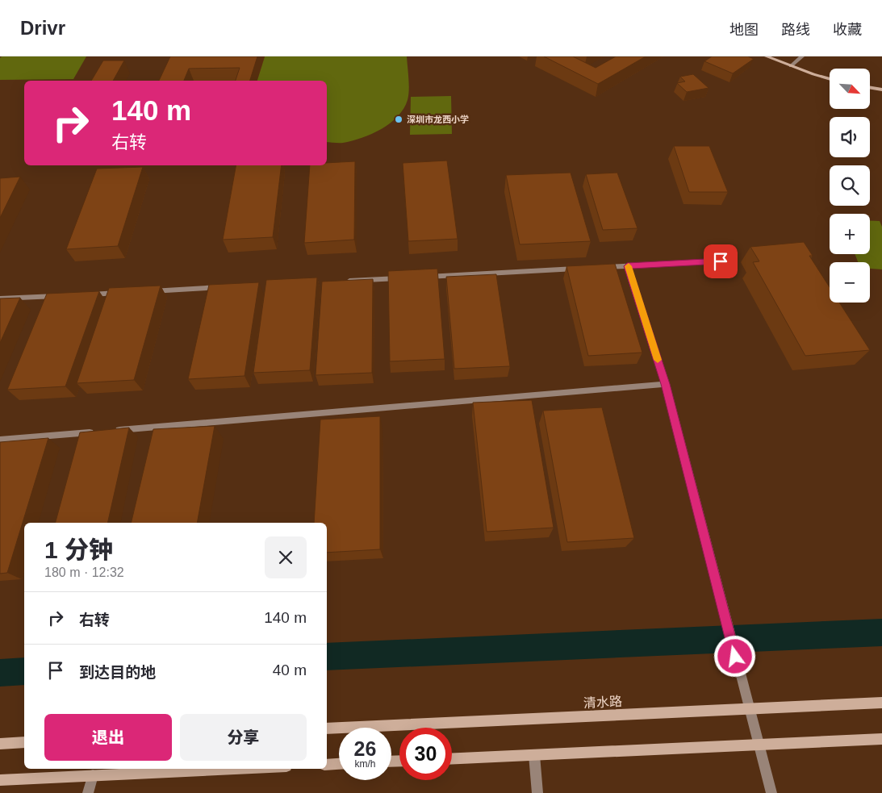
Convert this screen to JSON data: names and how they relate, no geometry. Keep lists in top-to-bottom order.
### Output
{
  "streets": {
    "street": ["清水路"]
  },
  "places": ["深圳市龙西小学"],
  "north": "bottom right",
  "page": {
    "header": "Drivr",
    "nav": ["地图", "路线", "收藏"],
    "map_buttons": ["+", "−"],
    "turn": ["140 m", "右转"],
    "heading": ["1 分钟", "180 m · 12:32"],
    "list": [
      {
        "name": "右转",
        "value": "140 m"
      },
      {
        "name": "到达目的地",
        "value": "40 m"
      }
    ],
    "buttons": ["退出", "分享"],
    "speed": "26 km/h",
    "limit": "30"
  }
}
